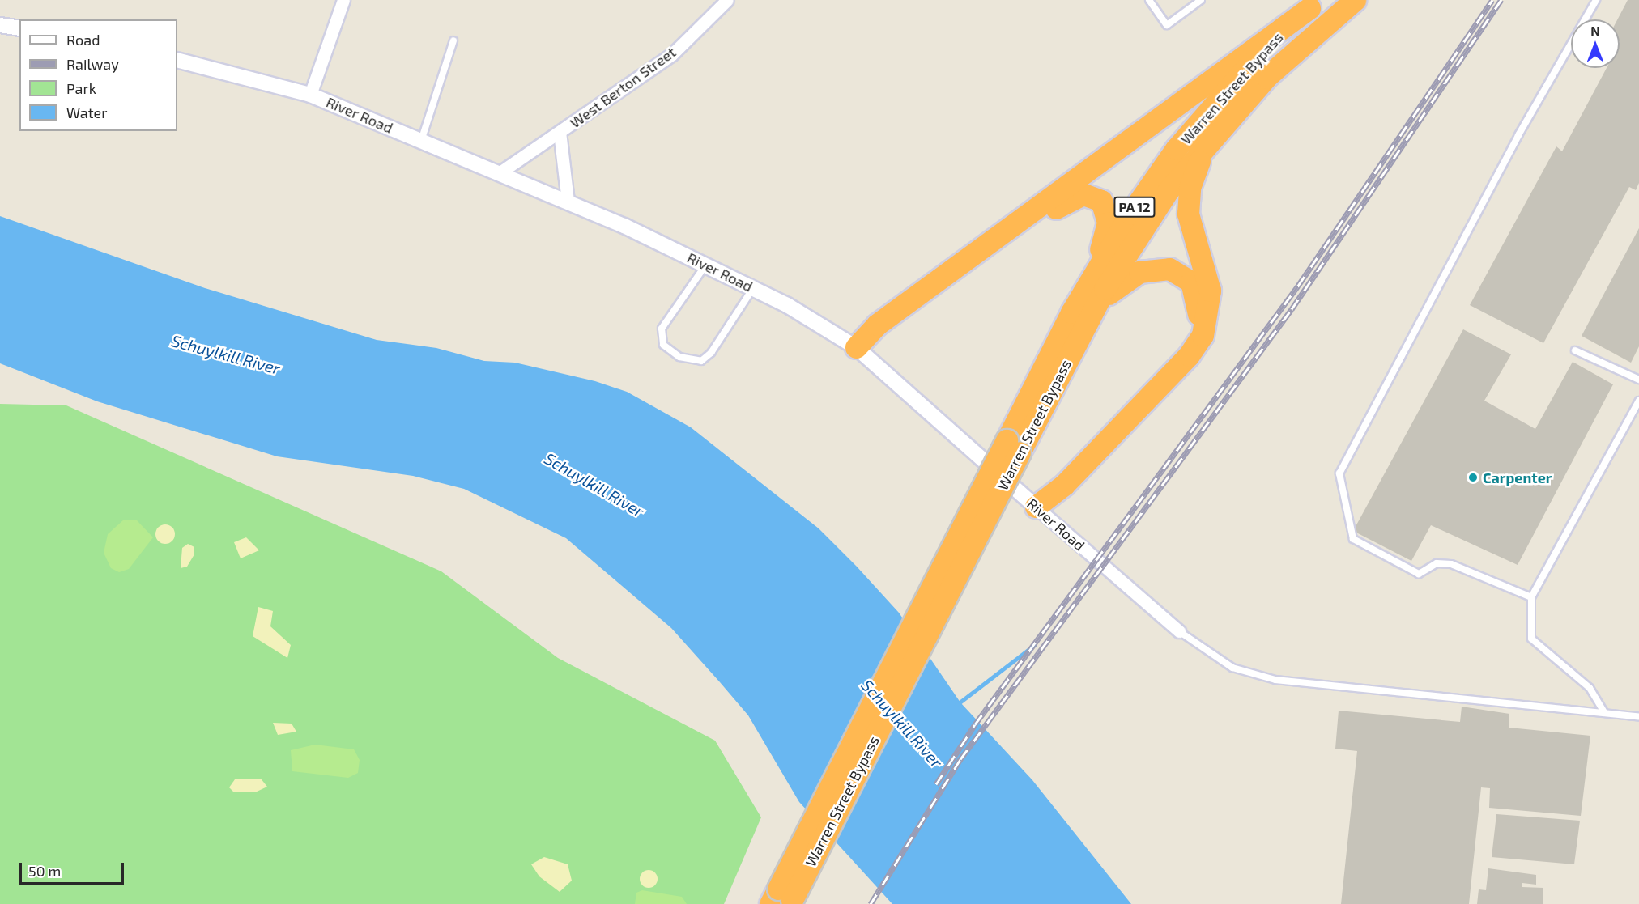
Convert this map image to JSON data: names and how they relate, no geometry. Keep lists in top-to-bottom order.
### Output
{
  "streets": {
    "highway": ["Warren Street Bypass", "PA 12"],
    "street": ["West Berton Street", "River Road"]
  },
  "crossings": [
    ["West Berton Street", "River Road"]
  ],
  "water": ["Schuylkill River"],
  "places": ["Carpenter"],
  "legend": [
    "Road",
    "Railway",
    "Park",
    "Water"
  ],
  "scale_bar": "50 m",
  "north": "top"
}
